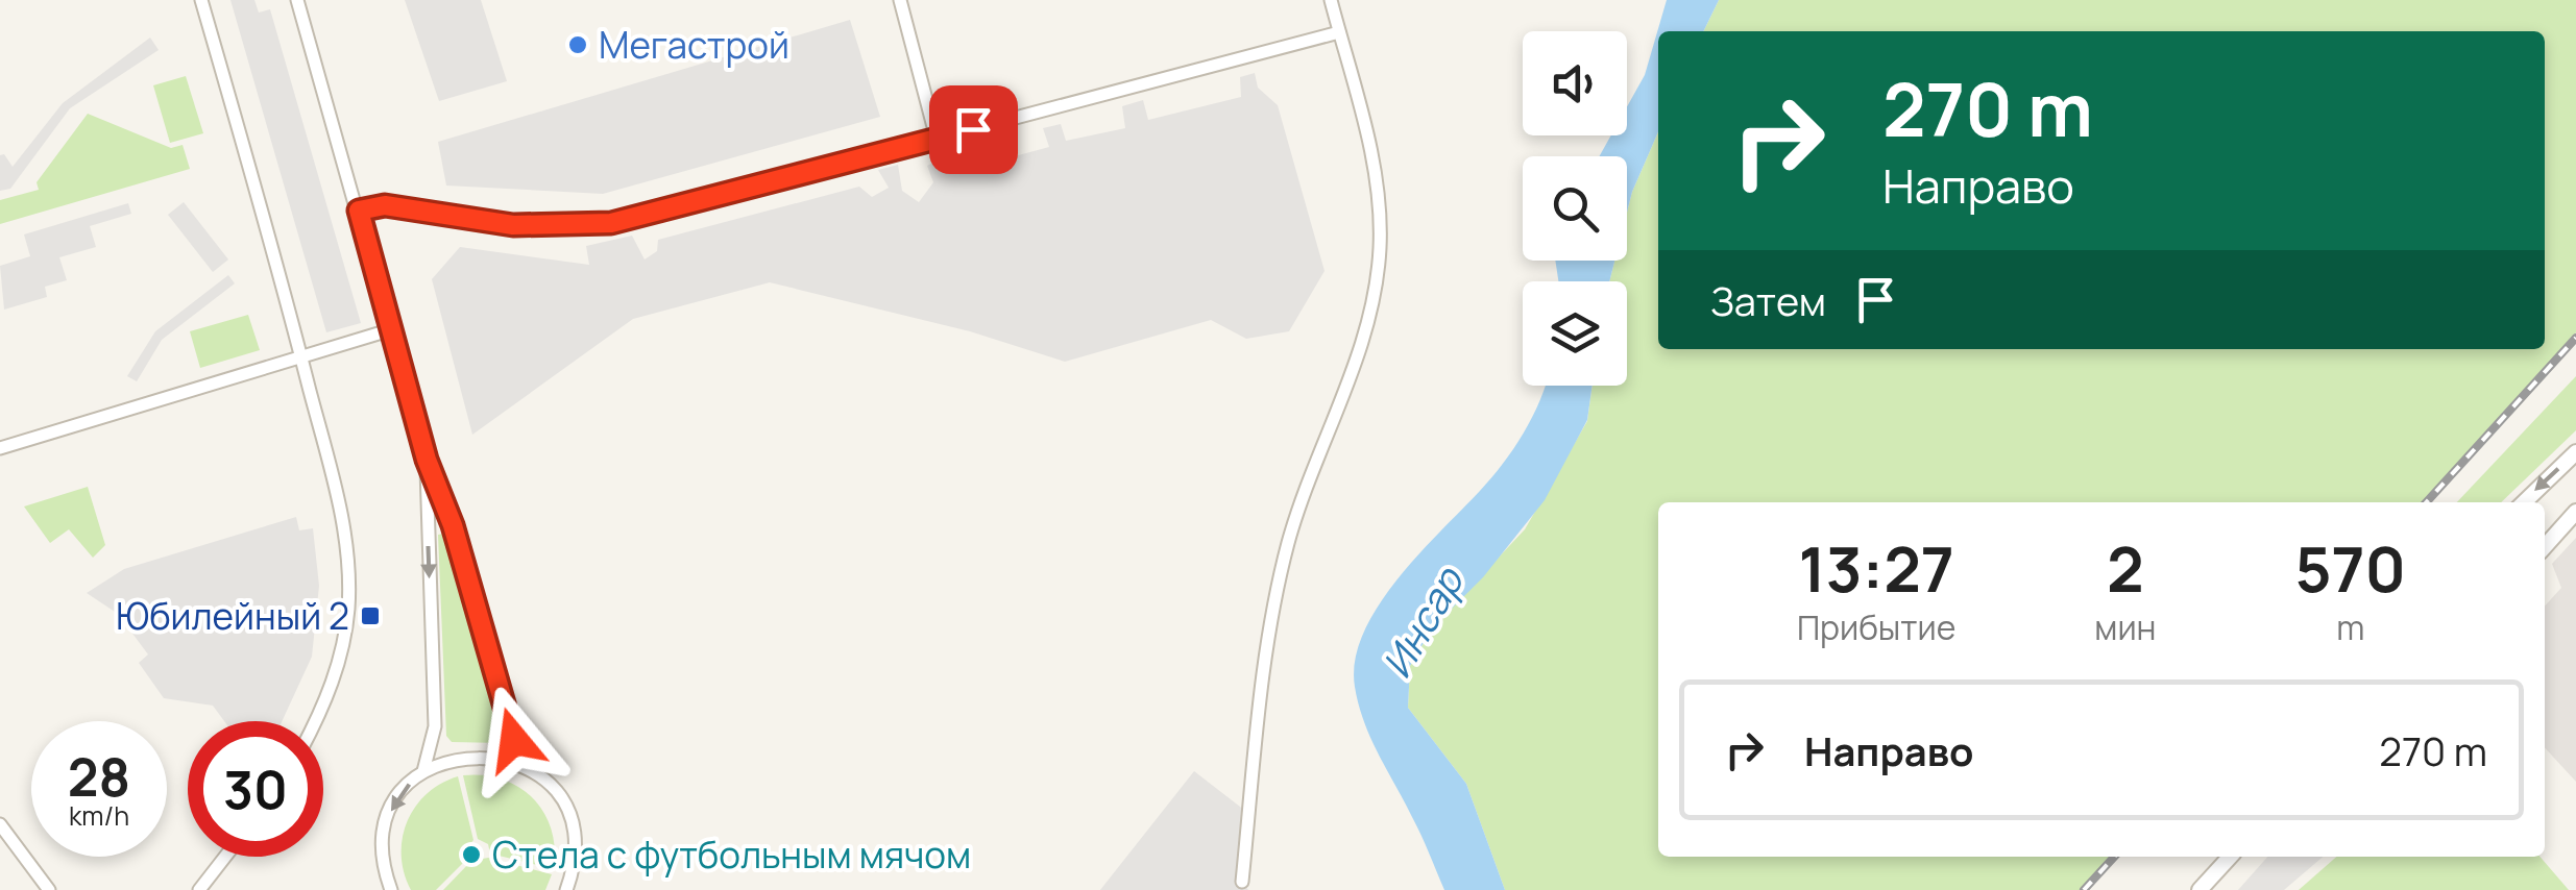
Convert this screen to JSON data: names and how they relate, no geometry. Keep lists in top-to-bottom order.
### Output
{
  "water": ["Инсар"],
  "places": {
    "other": ["Мегастрой", "Стела с футбольным мячом"],
    "transit": ["Юбилейный 2"]
  },
  "page": {
    "turn": ["270 m", "Направо"],
    "then": "Затем",
    "eta": [
      "13:27",
      "Прибытие",
      "2",
      "мин",
      "570",
      "m"
    ],
    "list": [
      {
        "name": "Направо",
        "value": "270 m"
      }
    ],
    "speed": "28 km/h",
    "limit": "30"
  }
}
